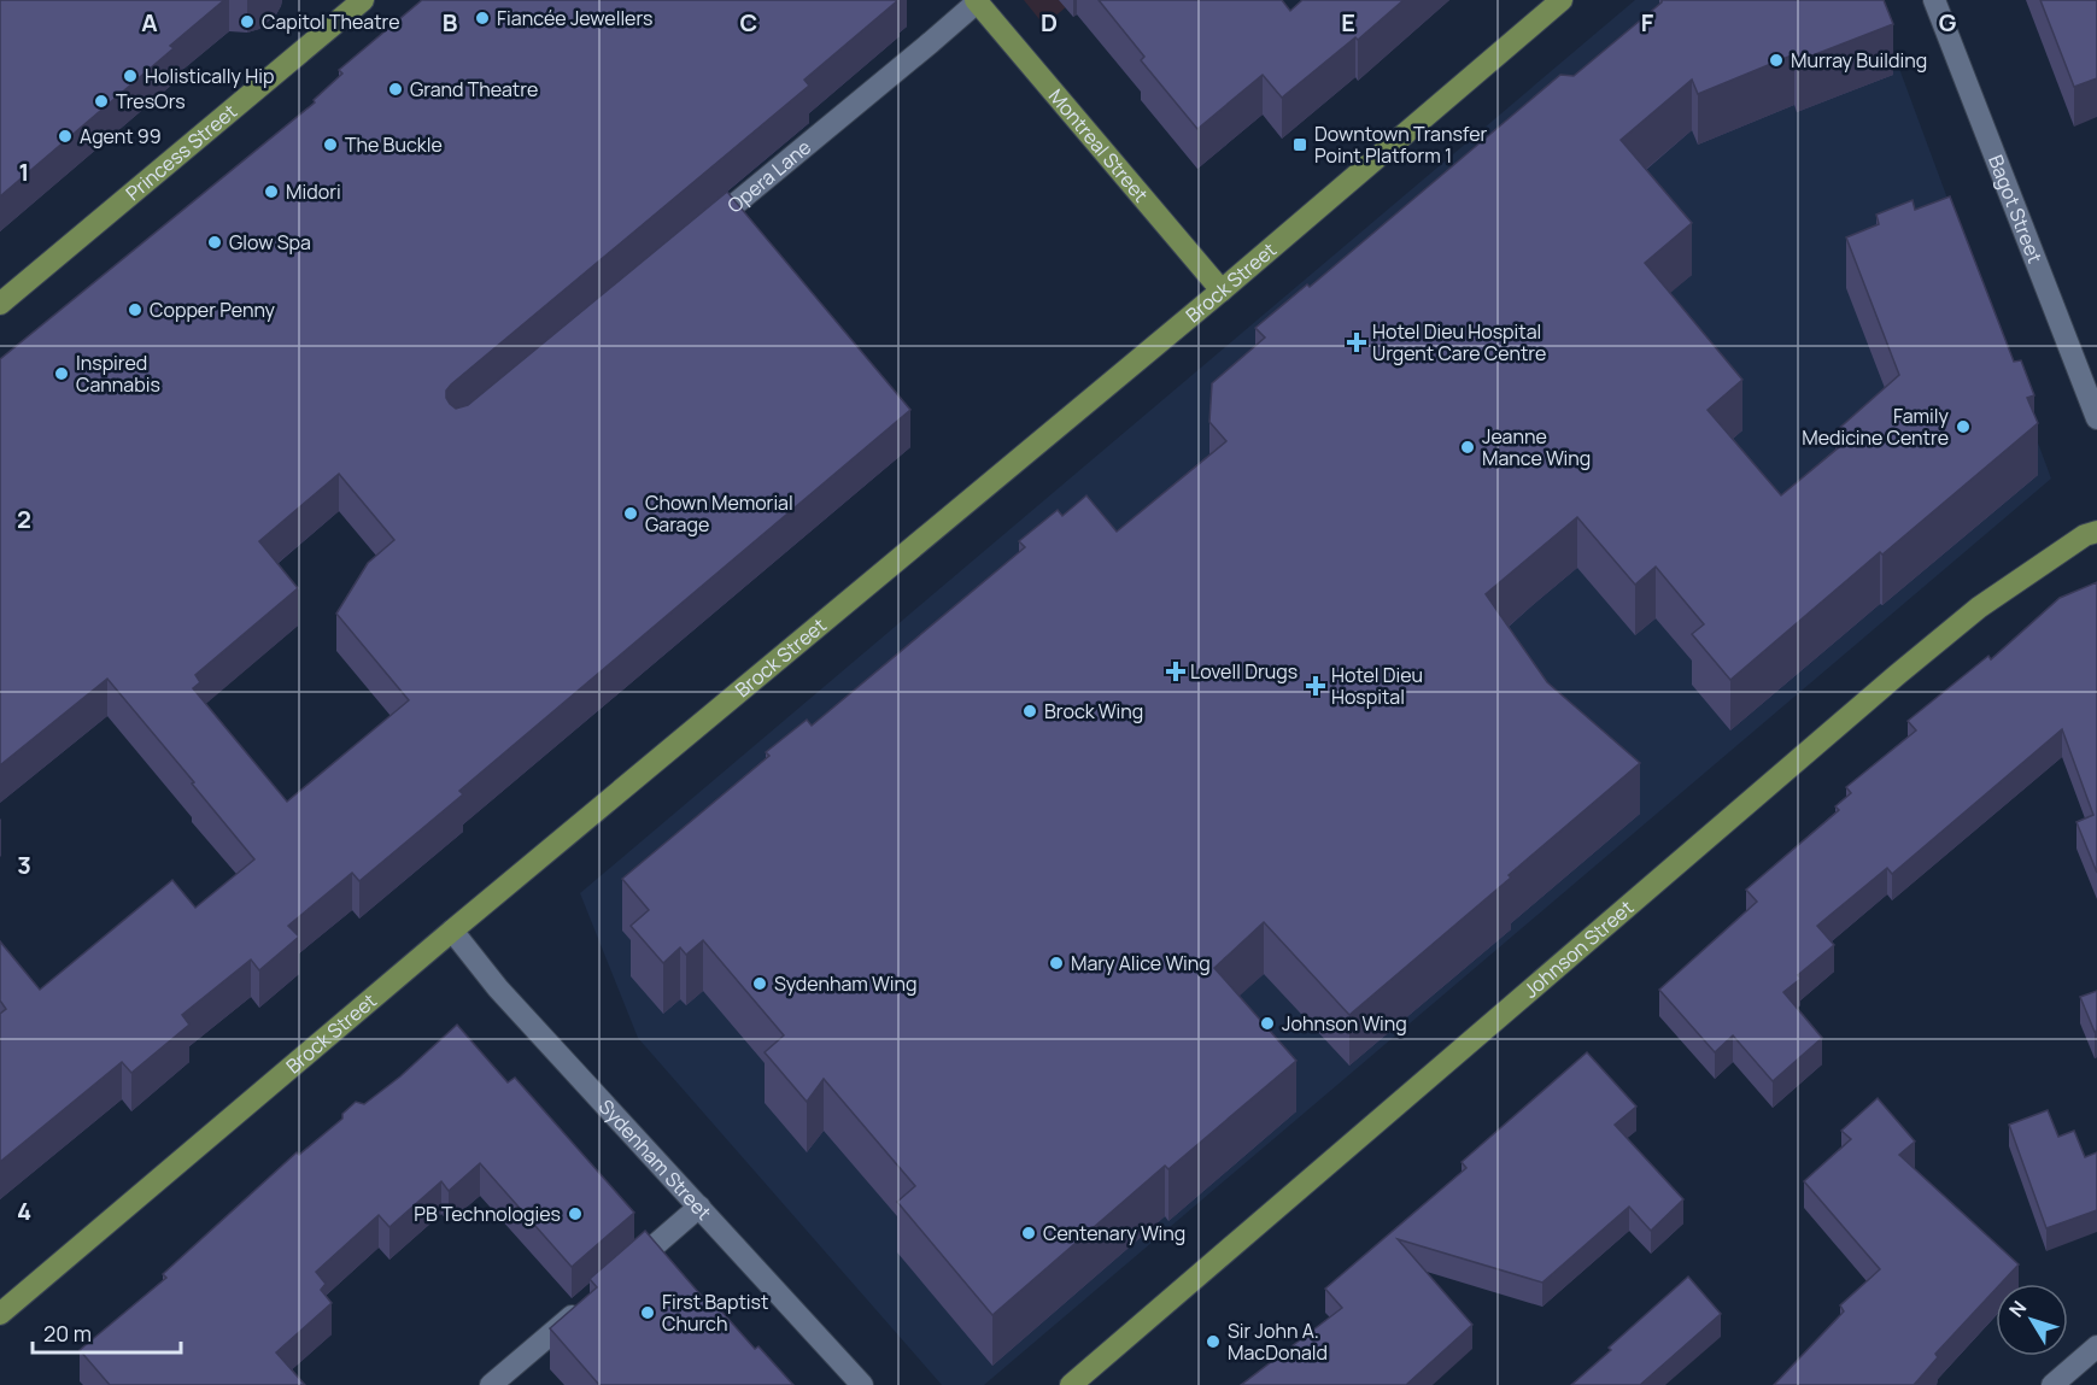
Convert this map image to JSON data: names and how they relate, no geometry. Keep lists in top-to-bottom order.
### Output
{
  "streets": {
    "main road": [
      "Montreal Street",
      "Princess Street",
      "Brock Street",
      "Johnson Street"
    ],
    "street": ["Opera Lane", "Bagot Street", "Sydenham Street"]
  },
  "crossings": [
    ["Montreal Street", "Opera Lane"],
    ["Montreal Street", "Brock Street"],
    ["Brock Street", "Sydenham Street"]
  ],
  "places": {
    "other": [
      "Fiancée Jewellers",
      "Capitol Theatre",
      "Murray Building",
      "Holistically Hip",
      "Grand Theatre",
      "TresOrs",
      "Agent 99",
      "The Buckle",
      "Midori",
      "Glow Spa",
      "Copper Penny",
      "Inspired Cannabis",
      "Family Medicine Centre",
      "Jeanne Mance Wing",
      "Chown Memorial Garage",
      "Brock Wing",
      "Mary Alice Wing",
      "Sydenham Wing",
      "Johnson Wing",
      "PB Technologies",
      "Centenary Wing",
      "First Baptist Church",
      "Sir John A. MacDonald"
    ],
    "transit": ["Downtown Transfer Point Platform 1"],
    "health": ["Hotel Dieu Hospital Urgent Care Centre", "Lovell Drugs", "Hotel Dieu Hospital"]
  },
  "scale_bar": "20 m",
  "north": "top left",
  "grid": {
    "columns": [
      "A",
      "B",
      "C",
      "D",
      "E",
      "F",
      "G"
    ],
    "rows": [
      "1",
      "2",
      "3",
      "4"
    ]
  }
}
